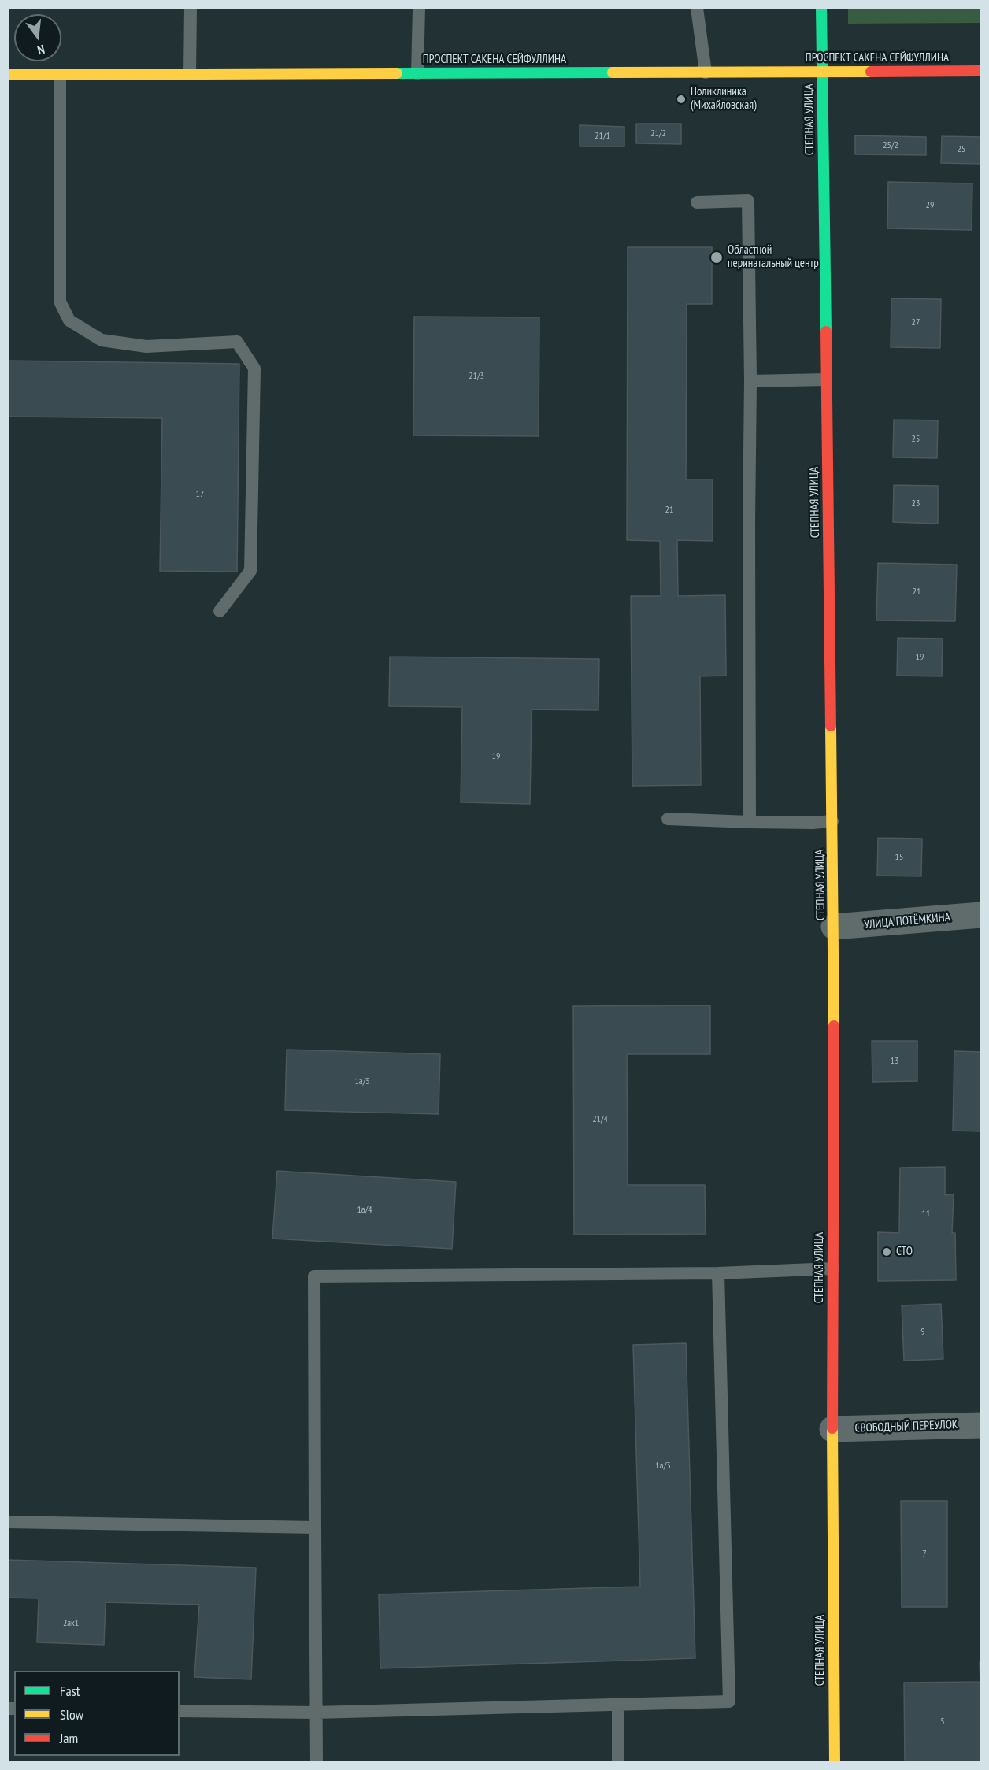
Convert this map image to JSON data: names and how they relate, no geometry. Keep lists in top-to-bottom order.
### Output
{
  "streets": {
    "main road": ["ПРОСПЕКТ САКЕНА СЕЙФУЛЛИНА", "СТЕПНАЯ УЛИЦА"],
    "street": ["УЛИЦА ПОТЁМКИНА", "СВОБОДНЫЙ ПЕРЕУЛОК"]
  },
  "crossings": [
    ["ПРОСПЕКТ САКЕНА СЕЙФУЛЛИНА", "СТЕПНАЯ УЛИЦА"],
    ["СТЕПНАЯ УЛИЦА", "УЛИЦА ПОТЁМКИНА"],
    ["СТЕПНАЯ УЛИЦА", "СВОБОДНЫЙ ПЕРЕУЛОК"]
  ],
  "places": ["Поликлиника (Михайловская)", "Областной перинатальный центр", "СТО"],
  "house_numbers": [
    "21/2",
    "21/1",
    "25/2",
    "25",
    "29",
    "27",
    "21/3",
    "25",
    "17",
    "23",
    "21",
    "21",
    "19",
    "19",
    "15",
    "13",
    "1а/5",
    "21/4",
    "1а/4",
    "11",
    "9",
    "1а/3",
    "7",
    "2ак1",
    "5"
  ],
  "legend": ["Fast", "Slow", "Jam"],
  "north": "bottom"
}
